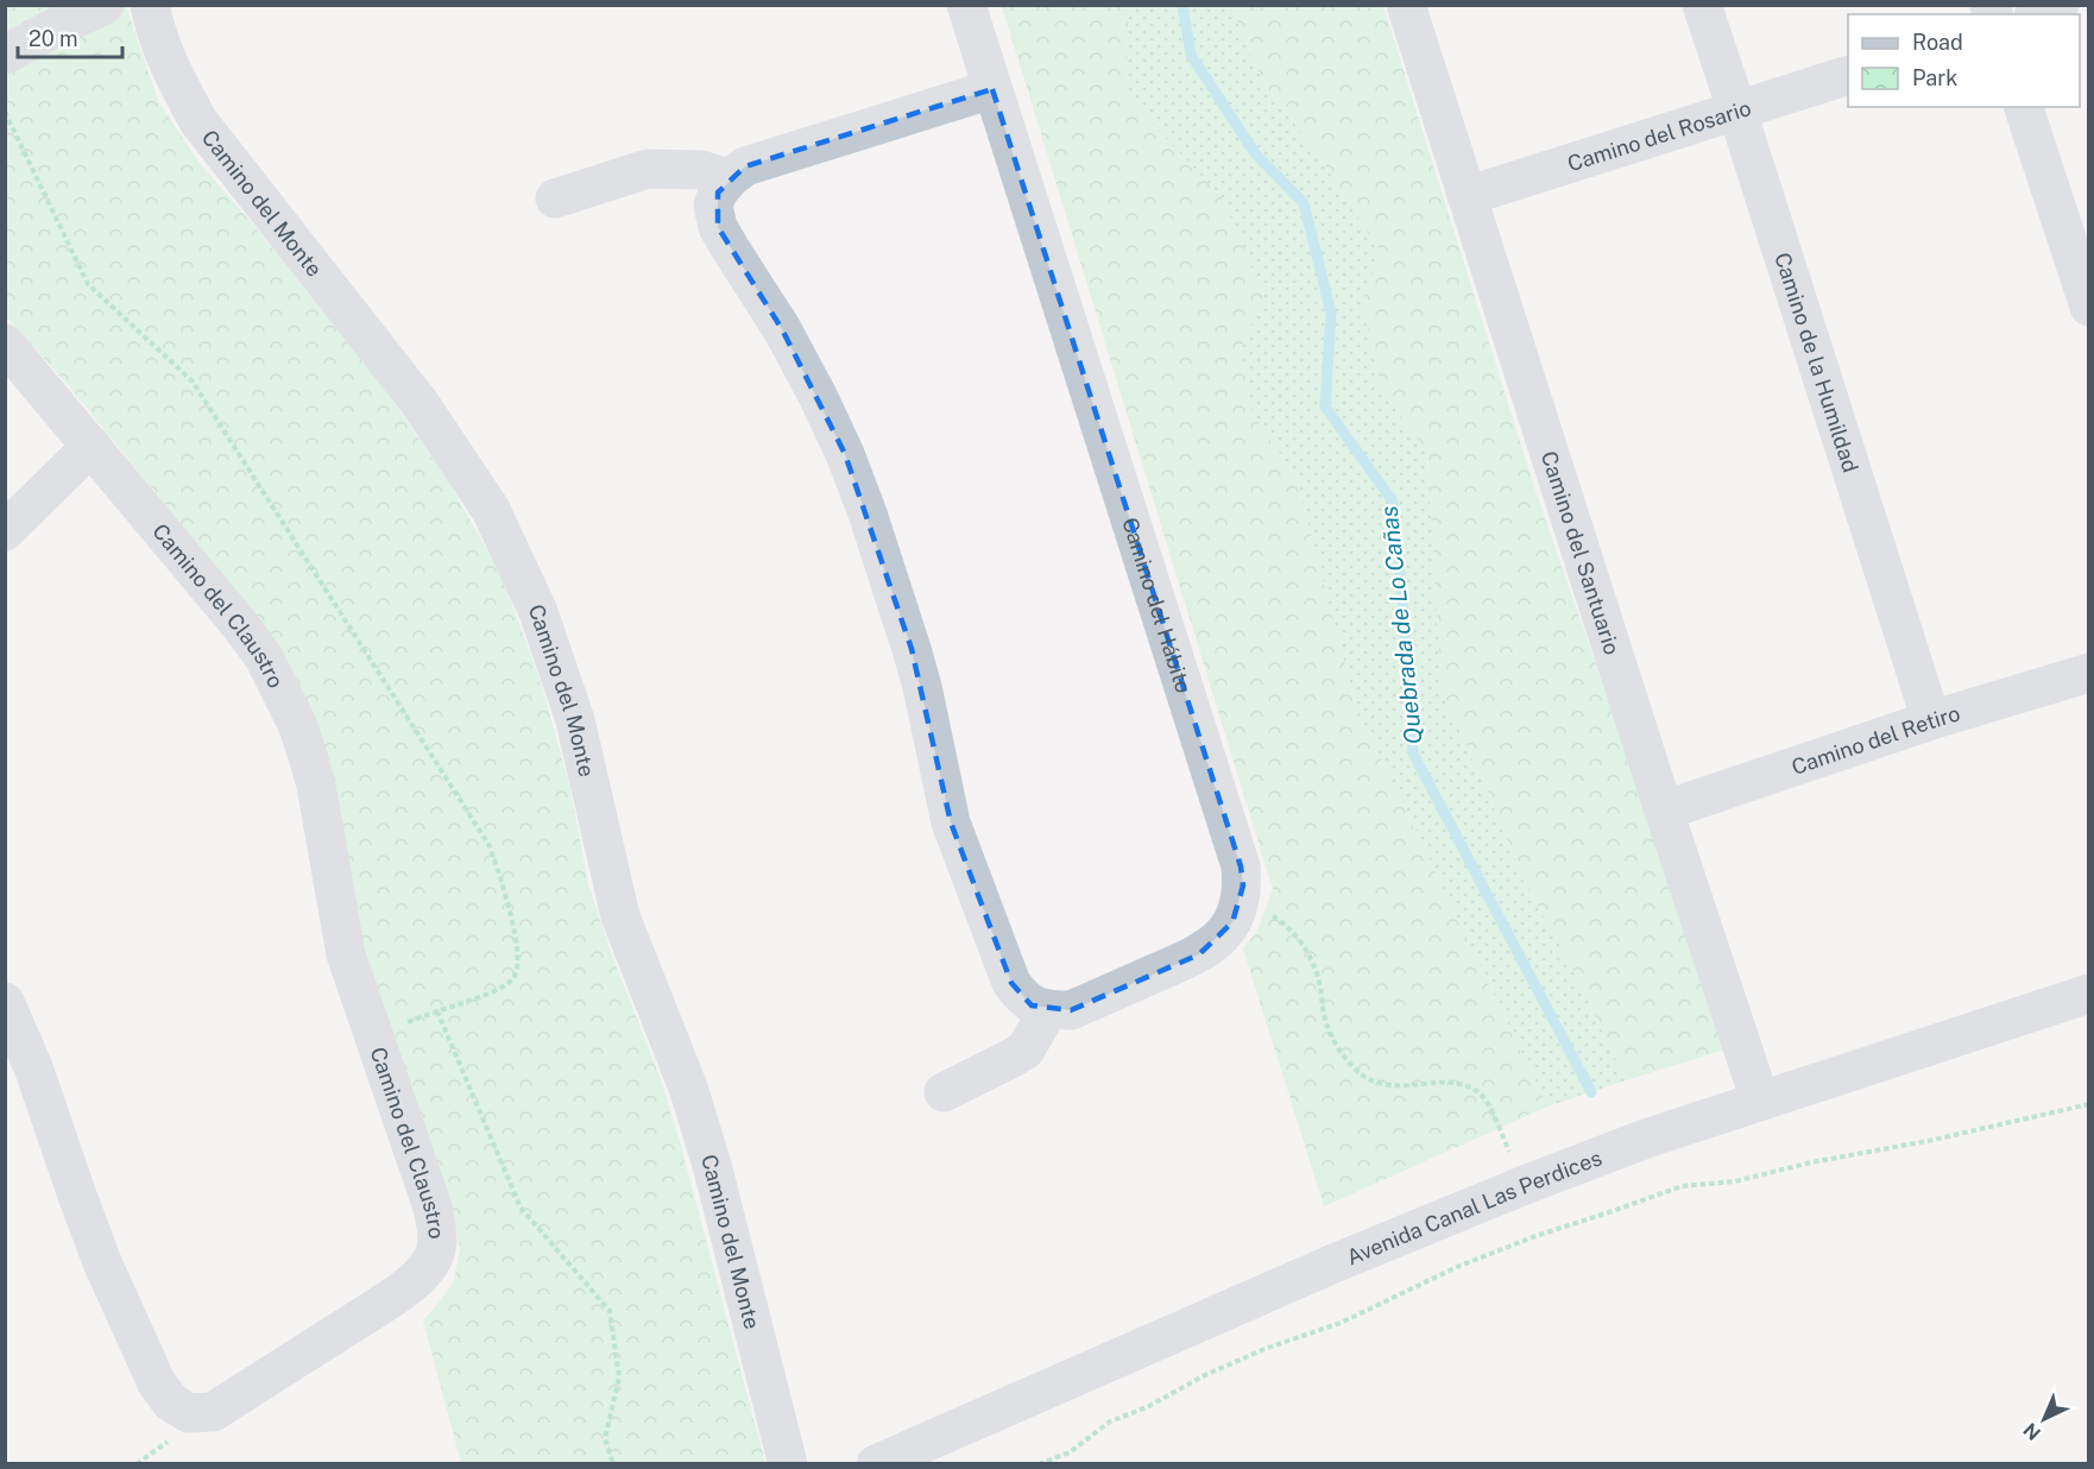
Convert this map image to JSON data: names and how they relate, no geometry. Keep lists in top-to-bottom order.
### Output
{
  "streets": {
    "street": [
      "Camino del Rosario",
      "Camino del Monte",
      "Camino de la Humildad",
      "Camino del Santuario",
      "Camino del Hábito",
      "Camino del Claustro",
      "Camino del Retiro",
      "Avenida Canal Las Perdices"
    ]
  },
  "crossings": [
    ["Camino del Rosario", "Camino de la Humildad"],
    ["Camino del Rosario", "Camino del Santuario"],
    ["Camino de la Humildad", "Camino del Retiro"],
    ["Camino del Santuario", "Camino del Retiro"],
    ["Camino del Santuario", "Avenida Canal Las Perdices"]
  ],
  "water": ["Quebrada de Lo Cañas"],
  "legend": ["Road", "Park"],
  "scale_bar": "20 m",
  "north": "bottom left"
}
